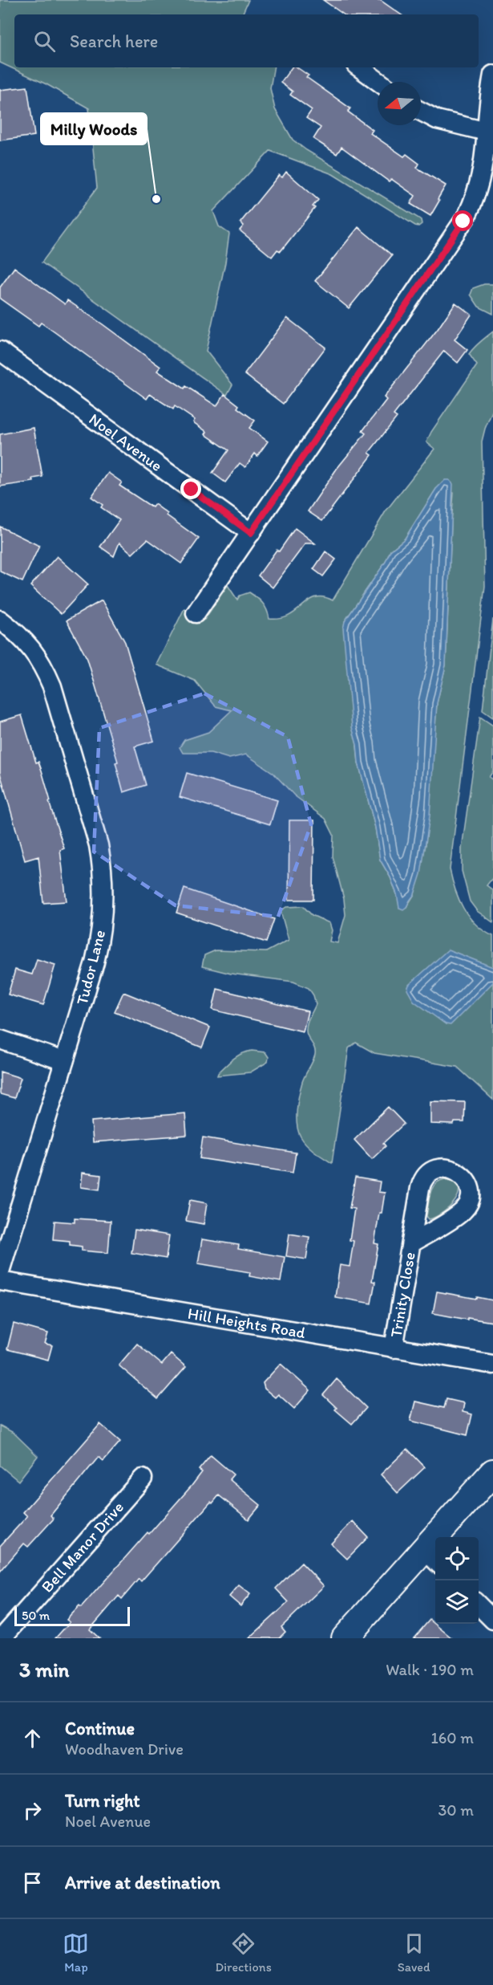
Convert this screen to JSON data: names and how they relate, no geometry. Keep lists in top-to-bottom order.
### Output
{
  "streets": {
    "street": [
      "Noel Avenue",
      "Tudor Lane",
      "Trinity Close",
      "Hill Heights Road",
      "Bell Manor Drive"
    ]
  },
  "crossings": [
    ["Trinity Close", "Hill Heights Road"]
  ],
  "places": ["Milly Woods"],
  "scale_bar": "50 m",
  "north": "left",
  "page": {
    "search": "Search here",
    "scale": "50 m",
    "heading": ["3 min", "Walk · 190 m"],
    "list": [
      ["Continue", "Woodhaven Drive", "160 m"],
      ["Turn right", "Noel Avenue", "30 m"],
      "Arrive at destination"
    ],
    "nav": ["Map", "Directions", "Saved"]
  }
}
